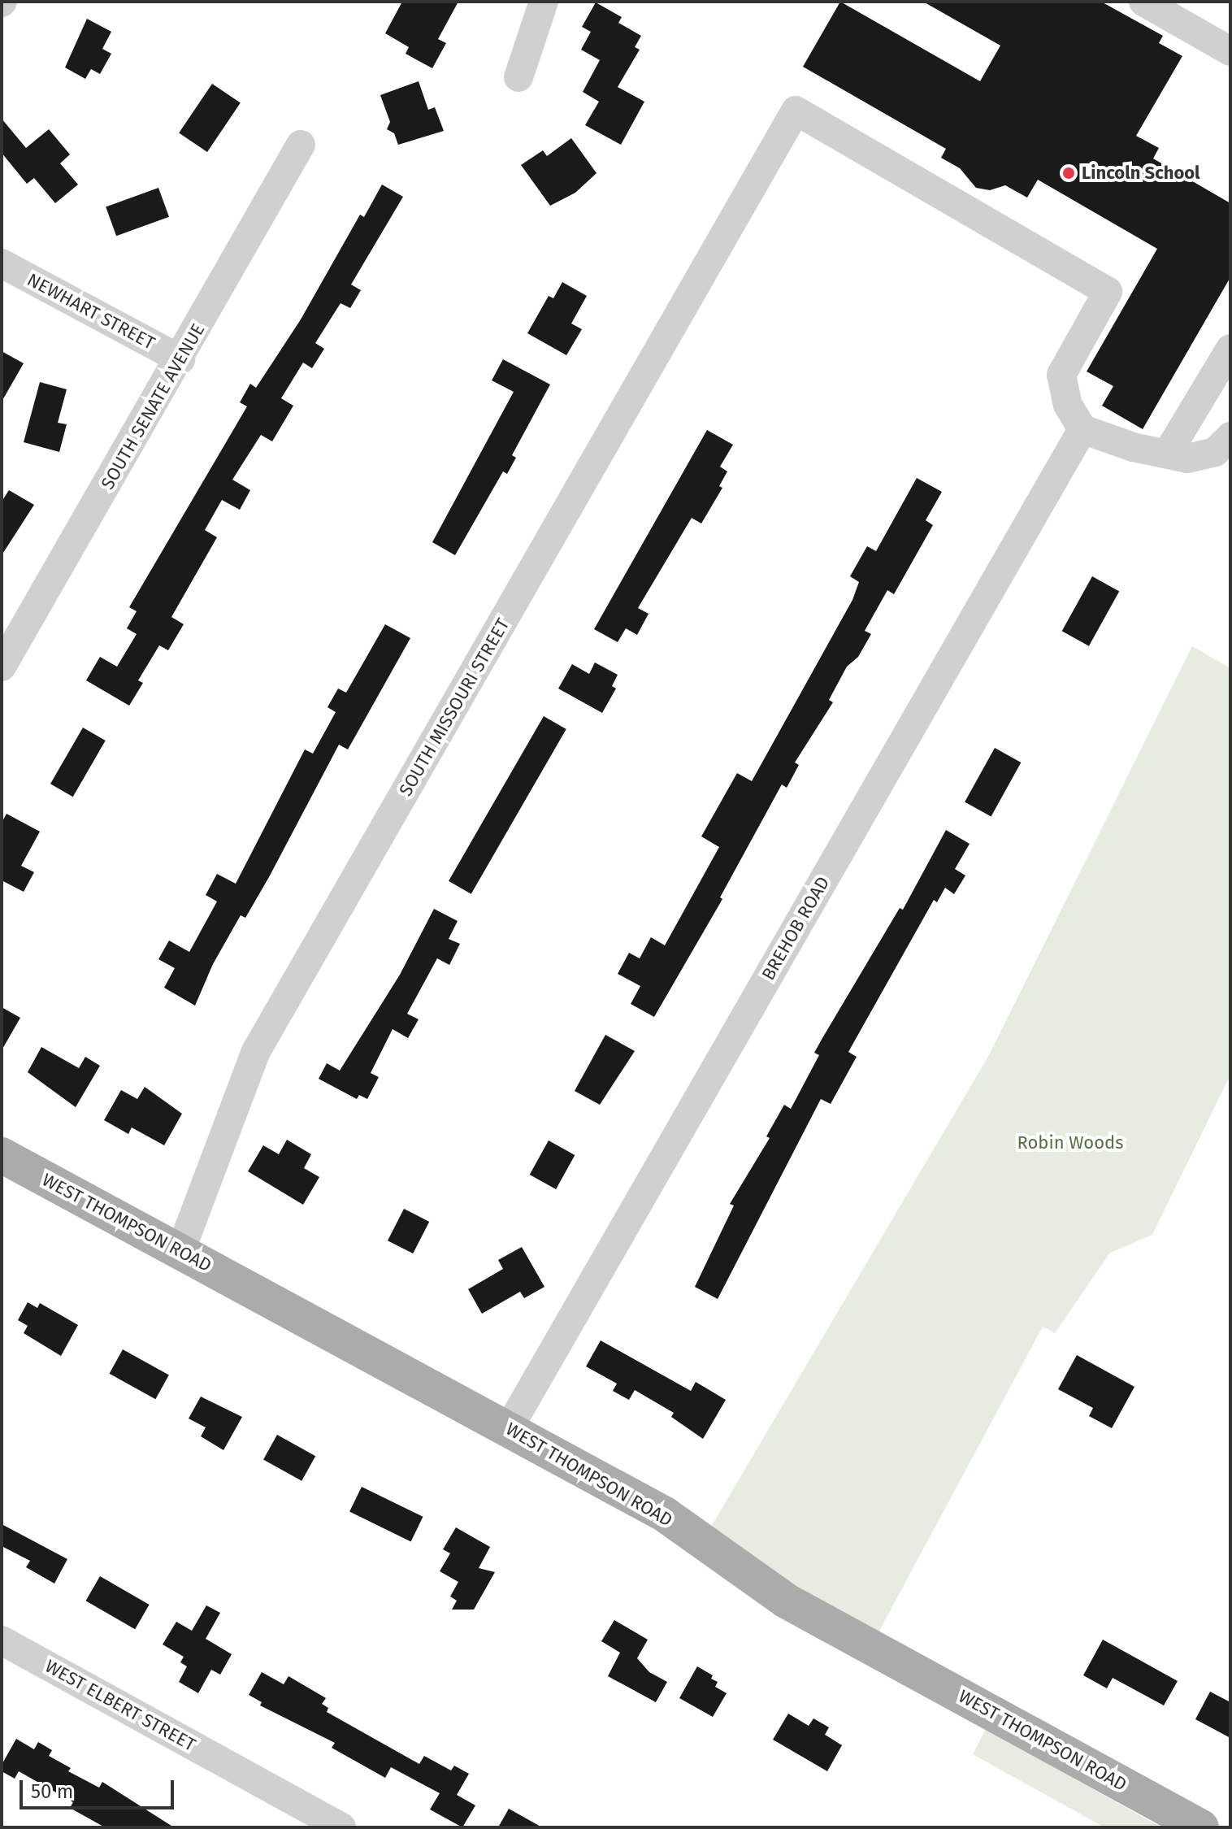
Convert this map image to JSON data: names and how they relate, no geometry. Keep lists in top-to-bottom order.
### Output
{
  "streets": {
    "main road": ["WEST THOMPSON ROAD"],
    "street": [
      "NEWHART STREET",
      "SOUTH SENATE AVENUE",
      "SOUTH MISSOURI STREET",
      "BREHOB ROAD",
      "WEST ELBERT STREET"
    ]
  },
  "crossings": [
    ["NEWHART STREET", "SOUTH SENATE AVENUE"],
    ["SOUTH MISSOURI STREET", "BREHOB ROAD"],
    ["SOUTH MISSOURI STREET", "WEST THOMPSON ROAD"],
    ["BREHOB ROAD", "WEST THOMPSON ROAD"]
  ],
  "parks": ["Robin Woods"],
  "places": ["Lincoln School"],
  "scale_bar": "50 m"
}
